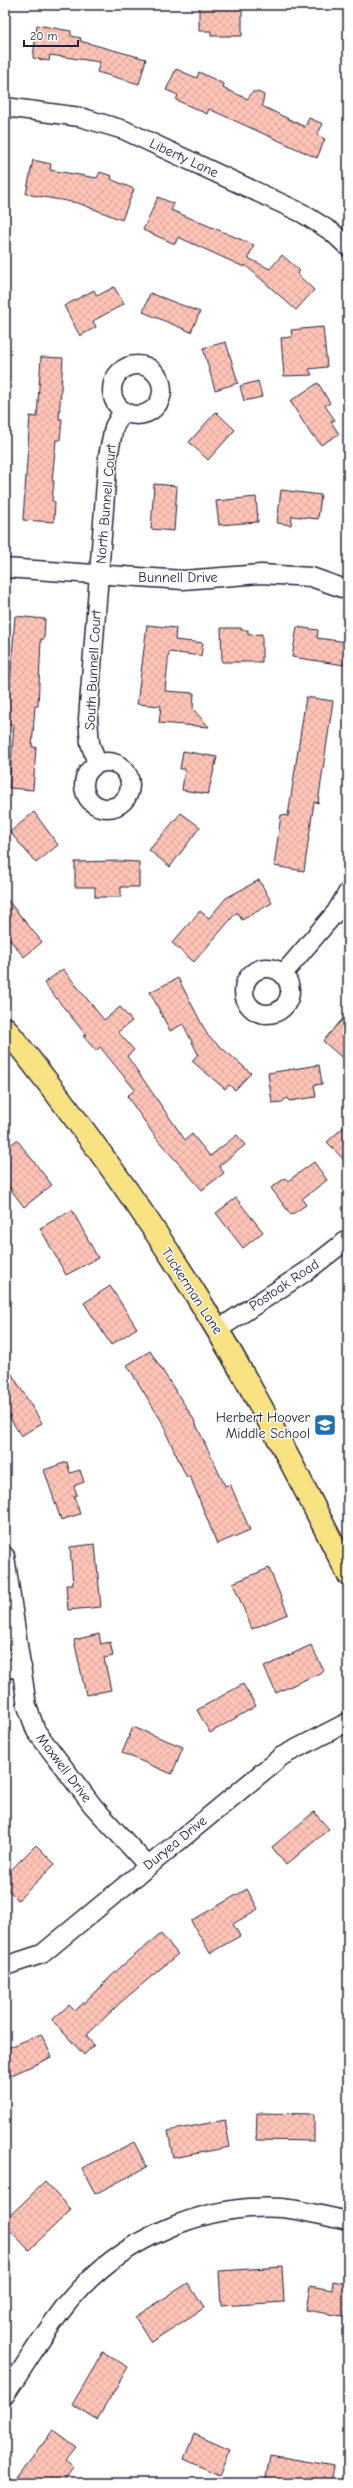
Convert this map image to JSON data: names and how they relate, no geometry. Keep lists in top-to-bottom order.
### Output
{
  "streets": {
    "main road": ["Tuckerman Lane"],
    "street": [
      "Liberty Lane",
      "North Bunnell Court",
      "Bunnell Drive",
      "South Bunnell Court",
      "Postoak Road",
      "Maxwell Drive",
      "Duryea Drive"
    ]
  },
  "crossings": [
    ["North Bunnell Court", "Bunnell Drive"],
    ["North Bunnell Court", "South Bunnell Court"],
    ["Bunnell Drive", "South Bunnell Court"],
    ["Postoak Road", "Tuckerman Lane"],
    ["Maxwell Drive", "Duryea Drive"]
  ],
  "places": {
    "school or university": ["Herbert Hoover Middle School"]
  },
  "scale_bar": "20 m"
}
